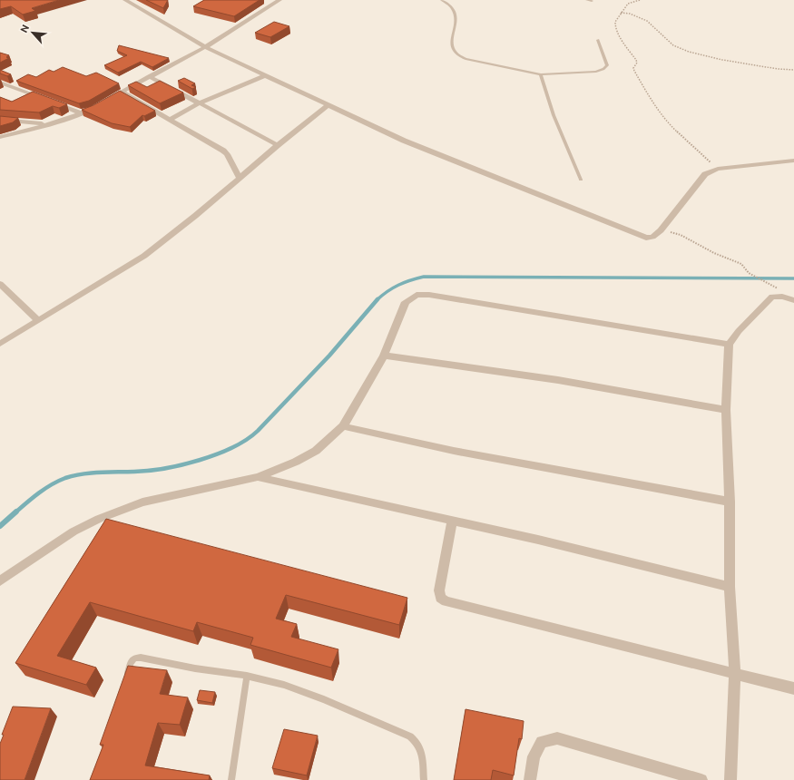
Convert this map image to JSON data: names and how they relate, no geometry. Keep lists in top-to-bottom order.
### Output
{
  "north": "top left"
}
